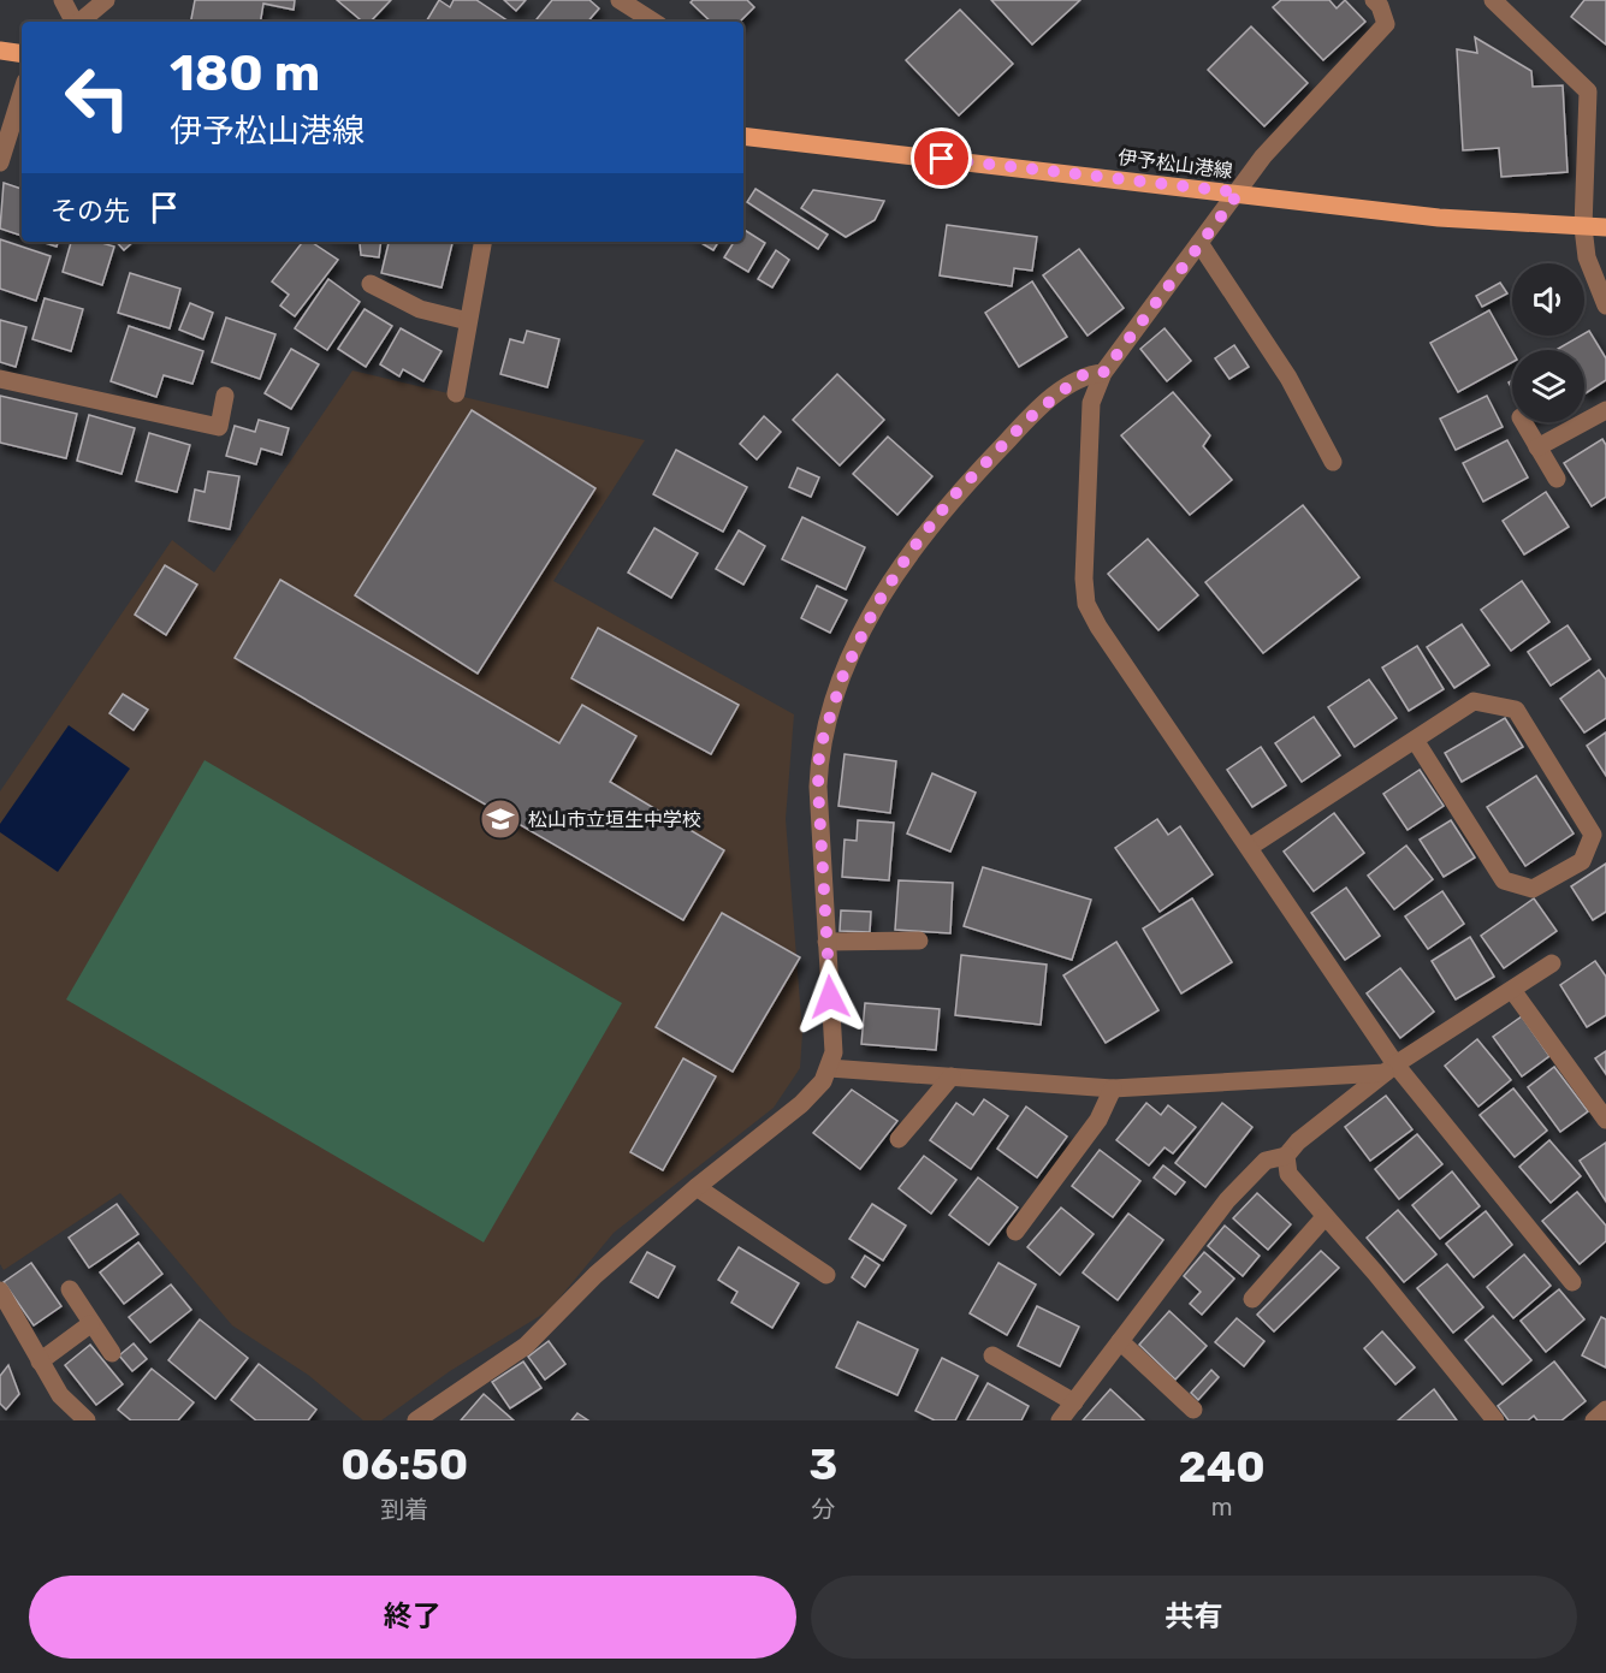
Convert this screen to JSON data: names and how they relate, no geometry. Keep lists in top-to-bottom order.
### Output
{
  "streets": {
    "main road": ["伊予松山港線"]
  },
  "places": {
    "school or university": ["松山市立垣生中学校"]
  },
  "page": {
    "turn": ["180 m", "伊予松山港線"],
    "then": "その先",
    "eta": [
      "06:50",
      "到着",
      "3",
      "分",
      "240",
      "m"
    ],
    "buttons": ["終了", "共有"]
  }
}
